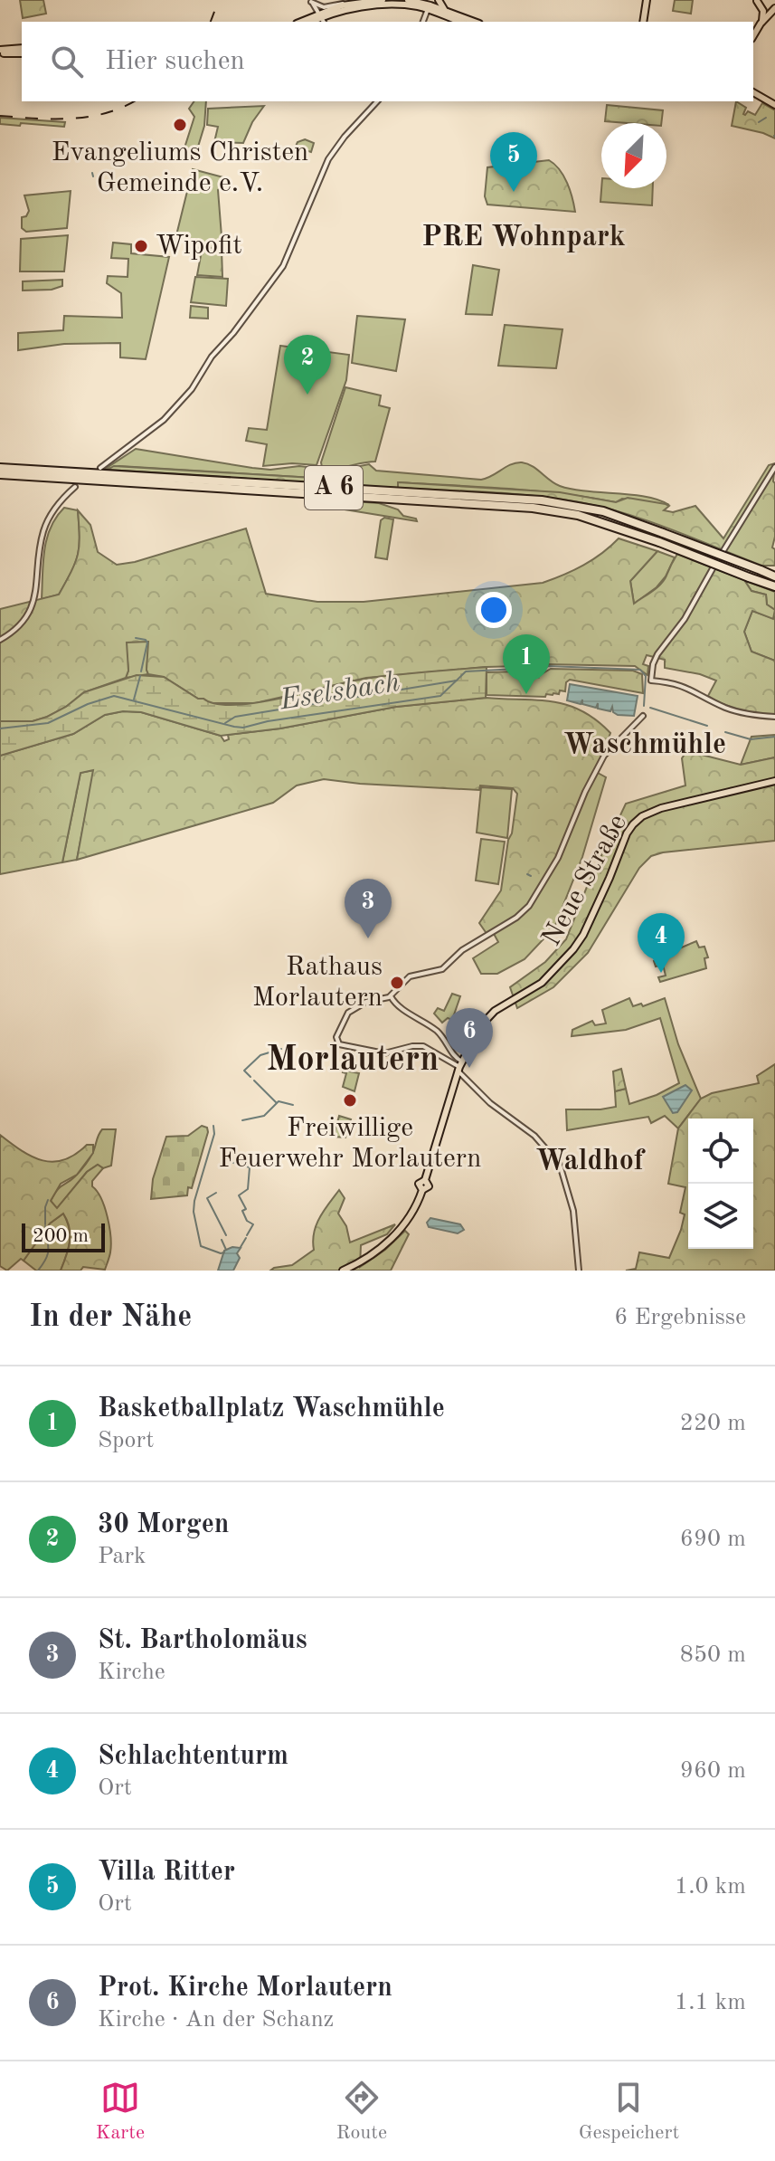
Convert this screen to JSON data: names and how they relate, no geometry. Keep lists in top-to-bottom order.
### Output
{
  "streets": {
    "highway": ["A 6"],
    "main road": ["Neue Straße"]
  },
  "districts": [
    "PRE Wohnpark",
    "Waschmühle",
    "Morlautern",
    "Waldhof"
  ],
  "water": ["Eselsbach"],
  "places": [
    "Evangeliums Christen Gemeinde e.V.",
    "Wipofit",
    "Rathaus Morlautern",
    "Freiwillige Feuerwehr Morlautern"
  ],
  "scale_bar": "200 m",
  "north": "bottom left",
  "page": {
    "search": "Hier suchen",
    "pins": [
      "5",
      "2",
      "1",
      "3",
      "4",
      "6"
    ],
    "scale": "200 m",
    "heading": ["In der Nähe", "6 Ergebnisse"],
    "list": [
      {
        "mark": "1",
        "name": "Basketballplatz Waschmühle",
        "note": "Sport",
        "value": "220 m"
      },
      {
        "mark": "2",
        "name": "30 Morgen",
        "note": "Park",
        "value": "690 m"
      },
      {
        "mark": "3",
        "name": "St. Bartholomäus",
        "note": "Kirche",
        "value": "850 m"
      },
      {
        "mark": "4",
        "name": "Schlachtenturm",
        "note": "Ort",
        "value": "960 m"
      },
      {
        "mark": "5",
        "name": "Villa Ritter",
        "note": "Ort",
        "value": "1.0 km"
      },
      {
        "mark": "6",
        "name": "Prot. Kirche Morlautern",
        "note": "Kirche · An der Schanz",
        "value": "1.1 km"
      }
    ],
    "nav": ["Karte", "Route", "Gespeichert"]
  }
}
